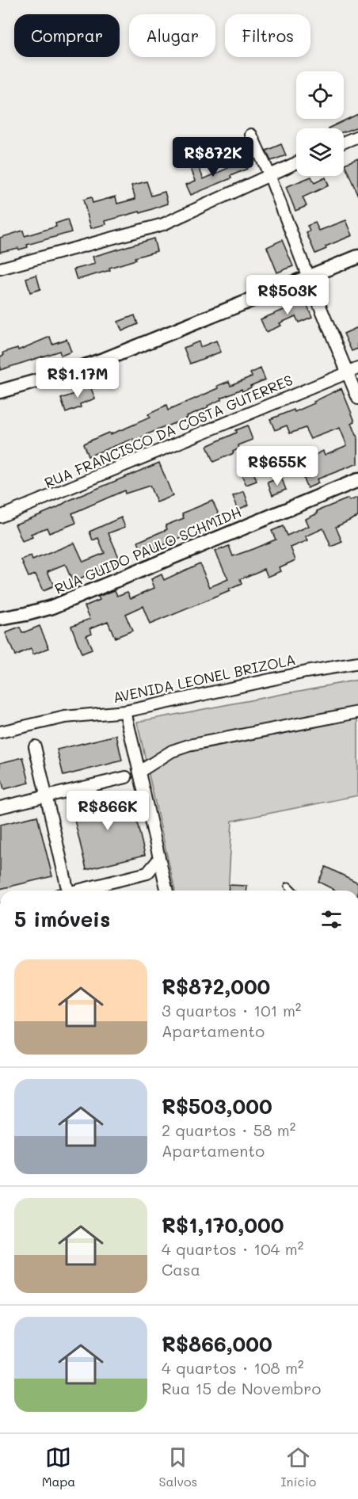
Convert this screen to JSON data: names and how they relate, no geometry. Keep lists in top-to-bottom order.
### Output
{
  "streets": {
    "street": ["RUA FRANCISCO DA COSTA GUTERRES", "RUA GUIDO PAULO SCHMIDH", "AVENIDA LEONEL BRIZOLA"]
  },
  "page": {
    "chip": ["Comprar", "Alugar", "Filtros"],
    "price": [
      "R$872K",
      "R$503K",
      "R$1.17M",
      "R$655K",
      "R$866K"
    ],
    "heading": "5 imóveis",
    "list": [
      {
        "name": "R$872,000",
        "note": "3 quartos · 101 m² · Apartamento"
      },
      {
        "name": "R$503,000",
        "note": "2 quartos · 58 m² · Apartamento"
      },
      {
        "name": "R$1,170,000",
        "note": "4 quartos · 104 m² · Casa"
      },
      {
        "name": "R$866,000",
        "note": "4 quartos · 108 m² · Rua 15 de Novembro"
      }
    ],
    "tabs": ["Mapa", "Salvos", "Início"]
  }
}
